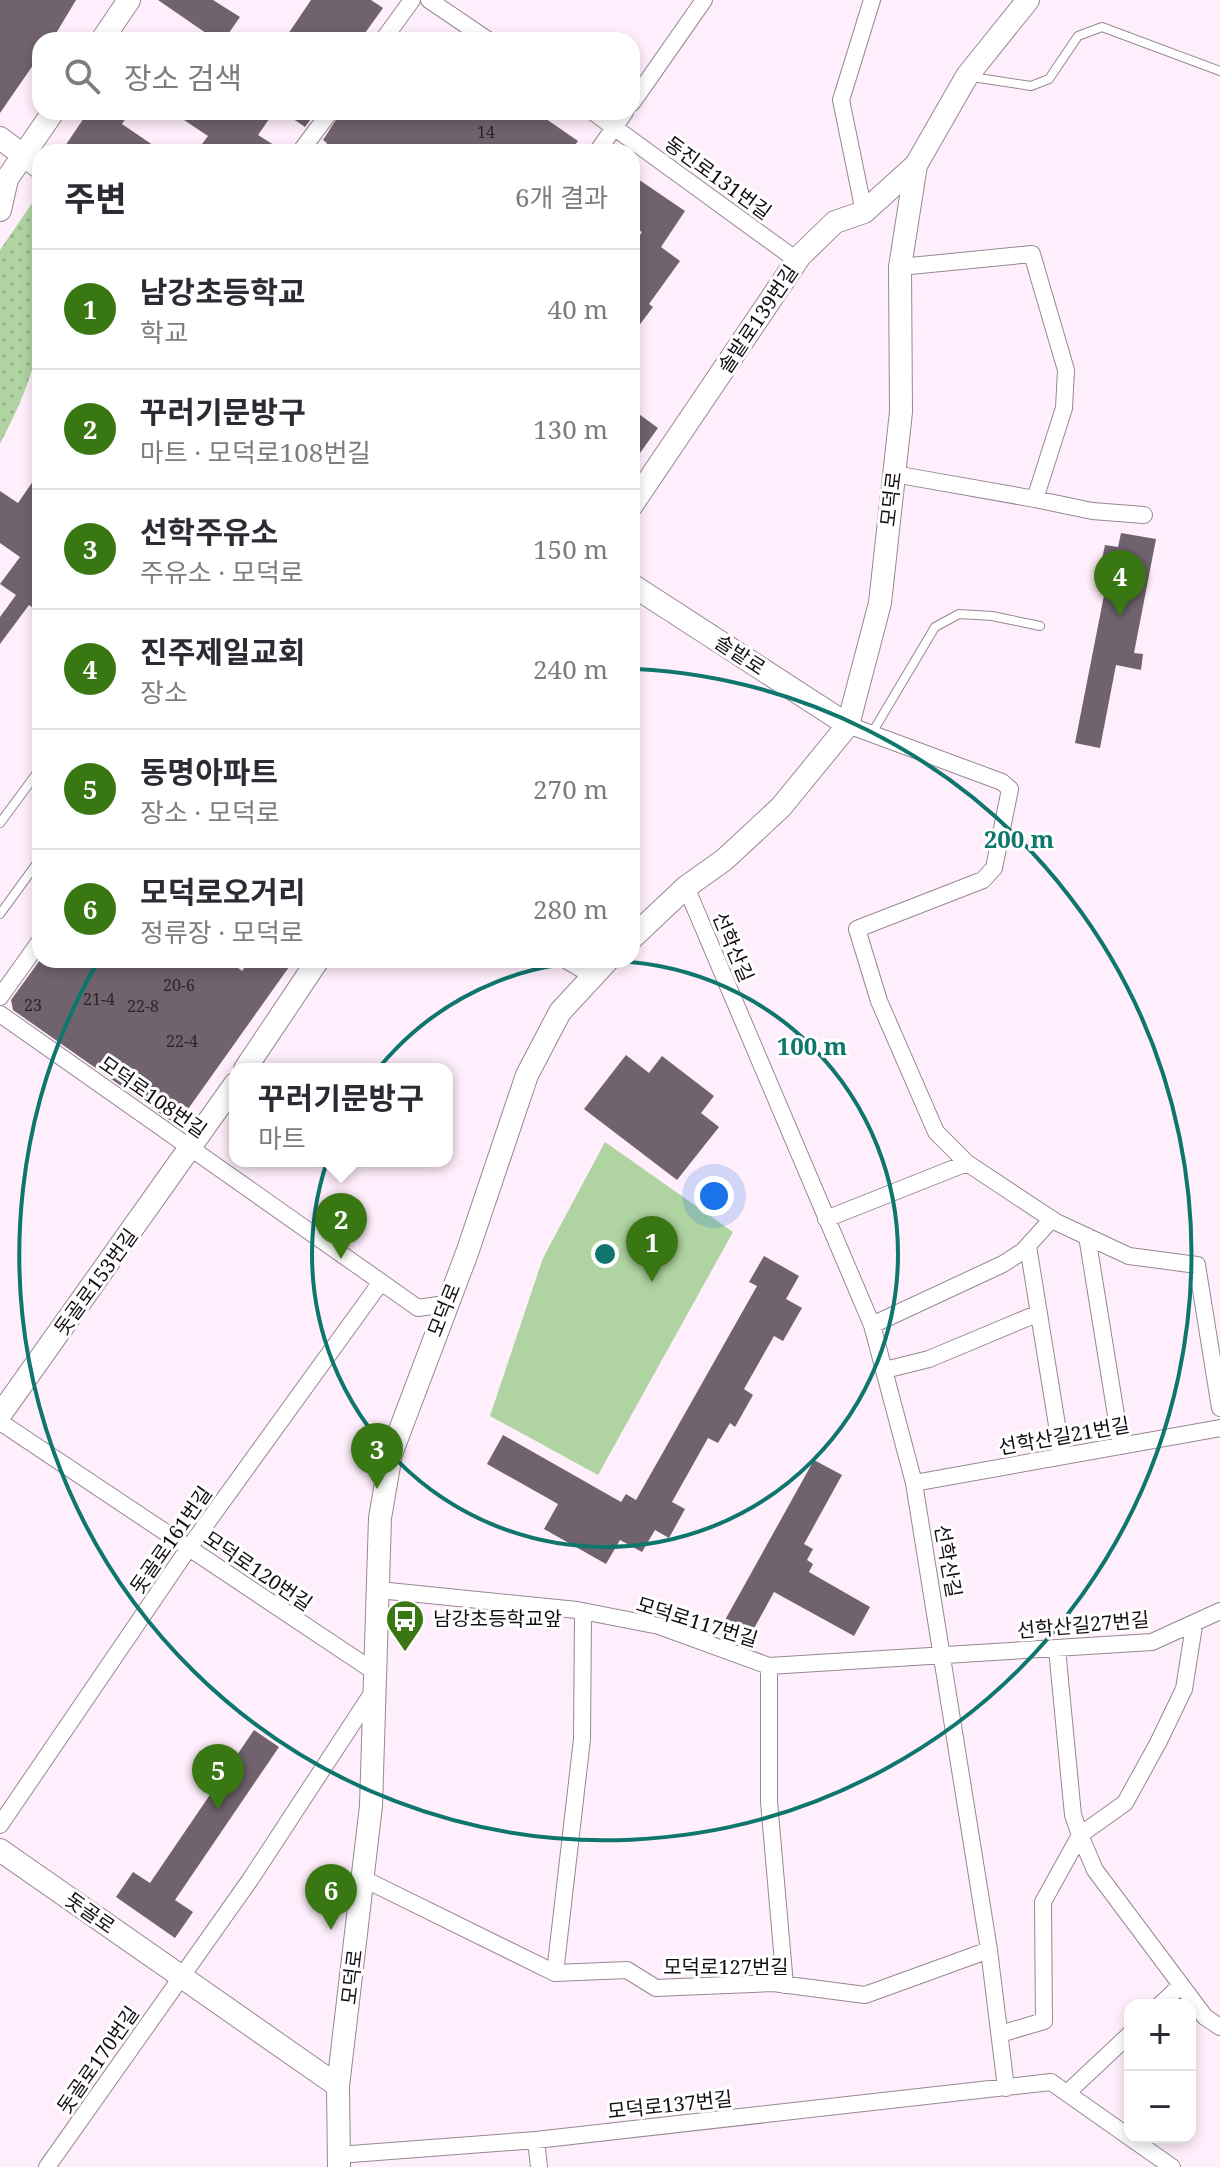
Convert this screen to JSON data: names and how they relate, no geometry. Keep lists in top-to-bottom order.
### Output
{
  "streets": {
    "street": [
      "동진로131번길",
      "솔밭로139번길",
      "모덕로",
      "솔밭로",
      "선학산길",
      "모덕로108번길",
      "돗골로153번길",
      "선학산길21번길",
      "돗골로161번길",
      "모덕로120번길",
      "모덕로117번길",
      "선학산길27번길",
      "돗골로",
      "모덕로127번길",
      "돗골로170번길",
      "모덕로137번길"
    ]
  },
  "crossings": [
    ["동진로131번길", "솔밭로139번길"],
    ["솔밭로139번길", "모덕로"],
    ["모덕로", "솔밭로"],
    ["모덕로", "선학산길"],
    ["모덕로", "모덕로108번길"],
    ["모덕로", "모덕로120번길"],
    ["모덕로", "모덕로117번길"],
    ["모덕로", "돗골로"],
    ["모덕로", "모덕로127번길"],
    ["모덕로", "모덕로137번길"],
    ["선학산길", "선학산길21번길"],
    ["선학산길", "모덕로117번길"],
    ["선학산길", "선학산길27번길"],
    ["선학산길", "모덕로127번길"],
    ["선학산길", "모덕로137번길"],
    ["모덕로108번길", "돗골로153번길"],
    ["모덕로108번길", "돗골로161번길"],
    ["돗골로161번길", "모덕로120번길"],
    ["모덕로117번길", "선학산길27번길"],
    ["돗골로", "돗골로170번길"]
  ],
  "places": {
    "bus stop": ["남강초등학교앞"]
  },
  "house_numbers": [
    "14",
    "20-6",
    "21-4",
    "23",
    "22-8",
    "22-4"
  ],
  "page": {
    "search": "장소 검색",
    "heading": ["주변", "6개 결과"],
    "list": [
      {
        "mark": "1",
        "name": "남강초등학교",
        "note": "학교",
        "value": "40 m"
      },
      {
        "mark": "2",
        "name": "꾸러기문방구",
        "note": "마트 · 모덕로108번길",
        "value": "130 m"
      },
      {
        "mark": "3",
        "name": "선학주유소",
        "note": "주유소 · 모덕로",
        "value": "150 m"
      },
      {
        "mark": "4",
        "name": "진주제일교회",
        "note": "장소",
        "value": "240 m"
      },
      {
        "mark": "5",
        "name": "동명아파트",
        "note": "장소 · 모덕로",
        "value": "270 m"
      },
      {
        "mark": "6",
        "name": "모덕로오거리",
        "note": "정류장 · 모덕로",
        "value": "280 m"
      }
    ],
    "pins": [
      "4",
      "2",
      "1",
      "3",
      "5",
      "6"
    ],
    "popup": ["꾸러기문방구", "마트"],
    "map_buttons": ["+", "−"]
  },
  "rings": ["200 m", "100 m"]
}
